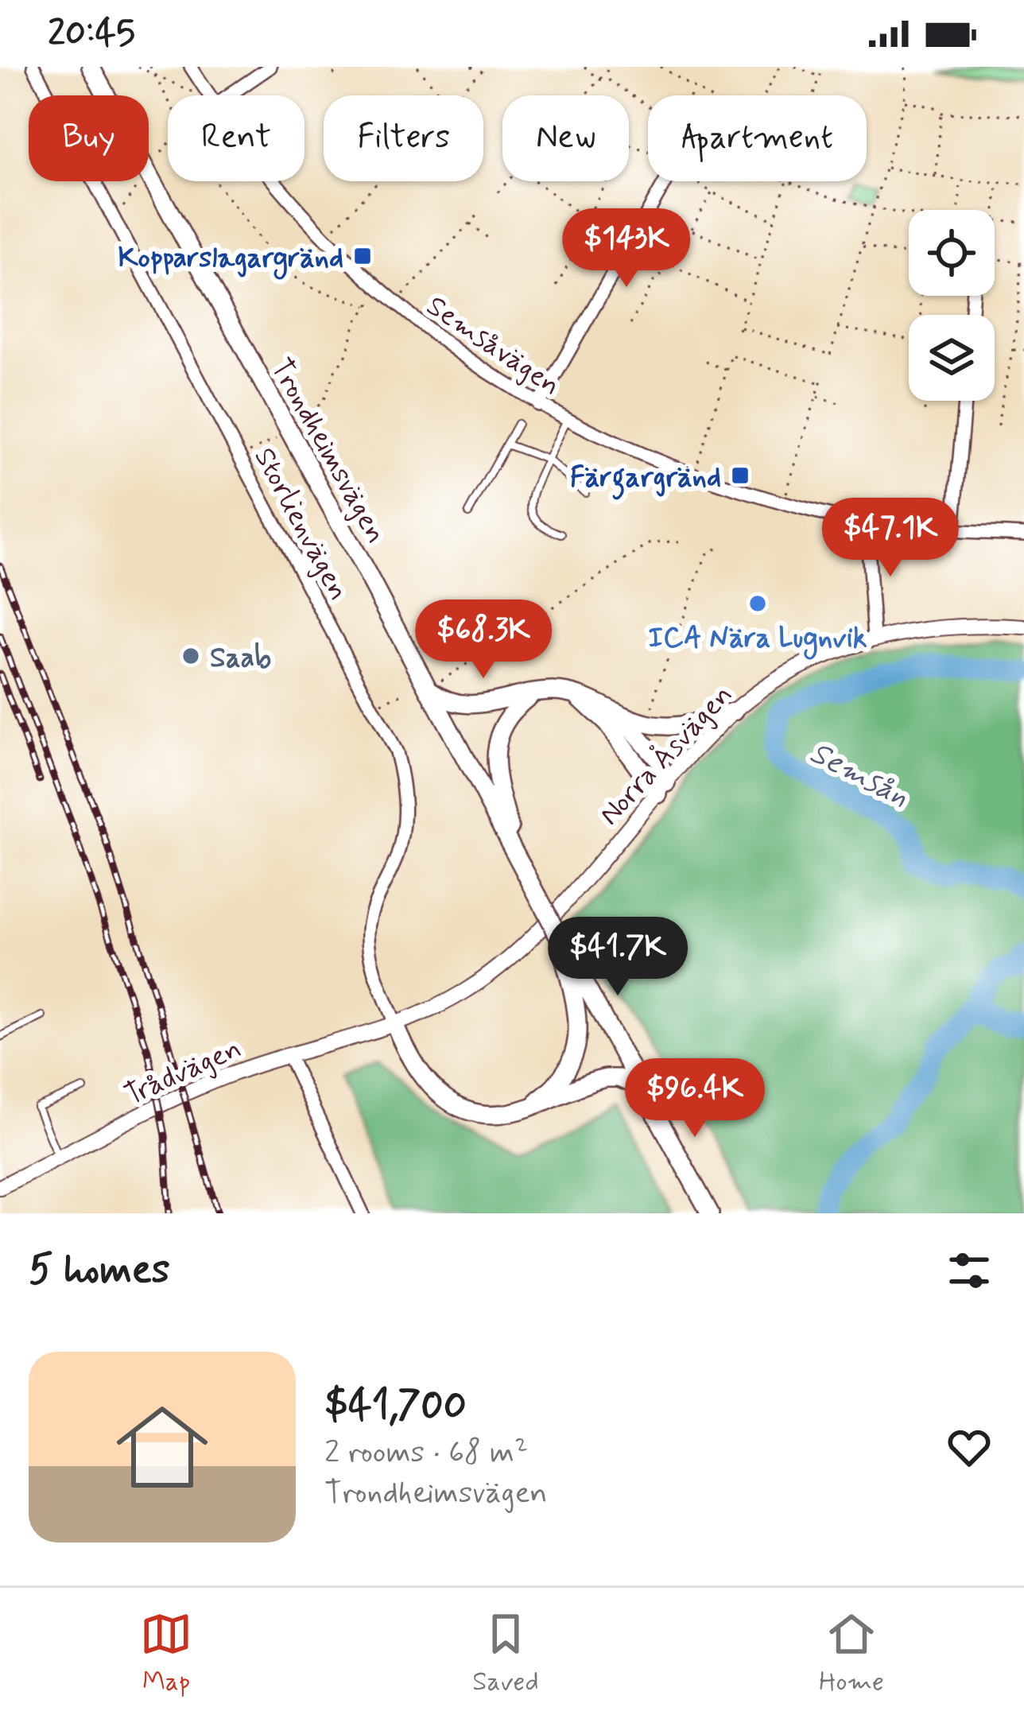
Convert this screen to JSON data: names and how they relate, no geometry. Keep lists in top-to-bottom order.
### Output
{
  "streets": {
    "main road": ["Trondheimsvägen"],
    "street": [
      "Semsåvägen",
      "Storlienvägen",
      "Norra Åsvägen",
      "Trådvägen"
    ]
  },
  "crossings": [
    ["Trondheimsvägen", "Norra Åsvägen"],
    ["Storlienvägen", "Norra Åsvägen"],
    ["Storlienvägen", "Trådvägen"],
    ["Norra Åsvägen", "Trådvägen"]
  ],
  "water": ["Semsån"],
  "places": {
    "transit": ["Kopparslagargränd", "Färgargränd"],
    "other": ["ICA Nära Lugnvik", "Saab"]
  },
  "page": {
    "status": "20:45",
    "chip": [
      "Buy",
      "Rent",
      "Filters",
      "New",
      "Apartment"
    ],
    "price": [
      "$143K",
      "$47.1K",
      "$68.3K",
      "$41.7K",
      "$96.4K"
    ],
    "heading": "5 homes",
    "list": [
      {
        "name": "$41,700",
        "note": "2 rooms · 68 m² · Trondheimsvägen"
      }
    ],
    "tabs": ["Map", "Saved", "Home"]
  }
}
